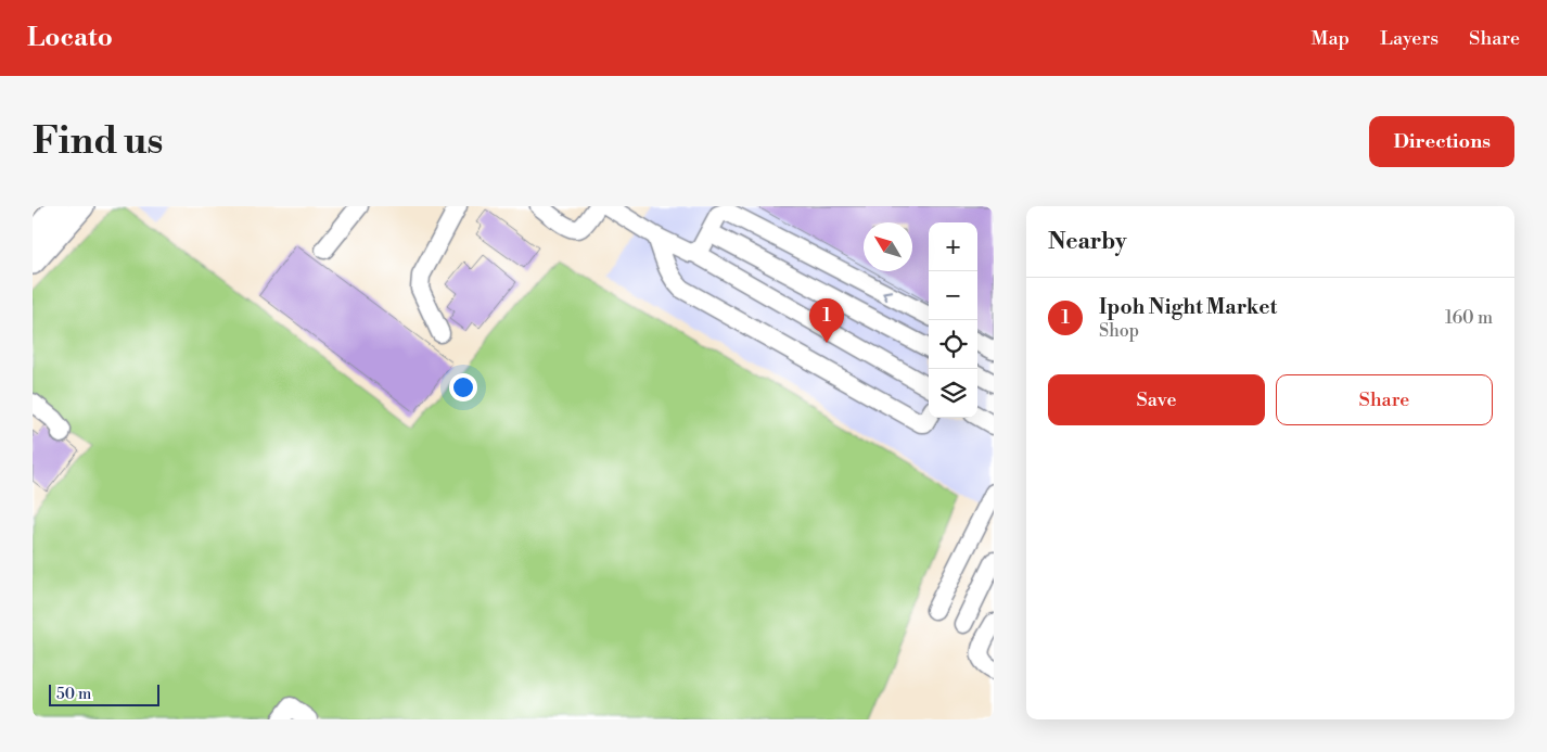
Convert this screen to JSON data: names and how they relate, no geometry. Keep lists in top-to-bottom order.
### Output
{
  "scale_bar": "50 m",
  "north": "top left",
  "page": {
    "header": "Locato",
    "nav": ["Map", "Layers", "Share"],
    "buttons": [
      "Directions",
      ["Save", "Share"]
    ],
    "title": "Find us",
    "heading": "Nearby",
    "map_buttons": ["+", "−"],
    "list": [
      {
        "mark": "1",
        "name": "Ipoh Night Market",
        "note": "Shop",
        "value": "160 m"
      }
    ],
    "pins": "1",
    "scale": "50 m"
  }
}
